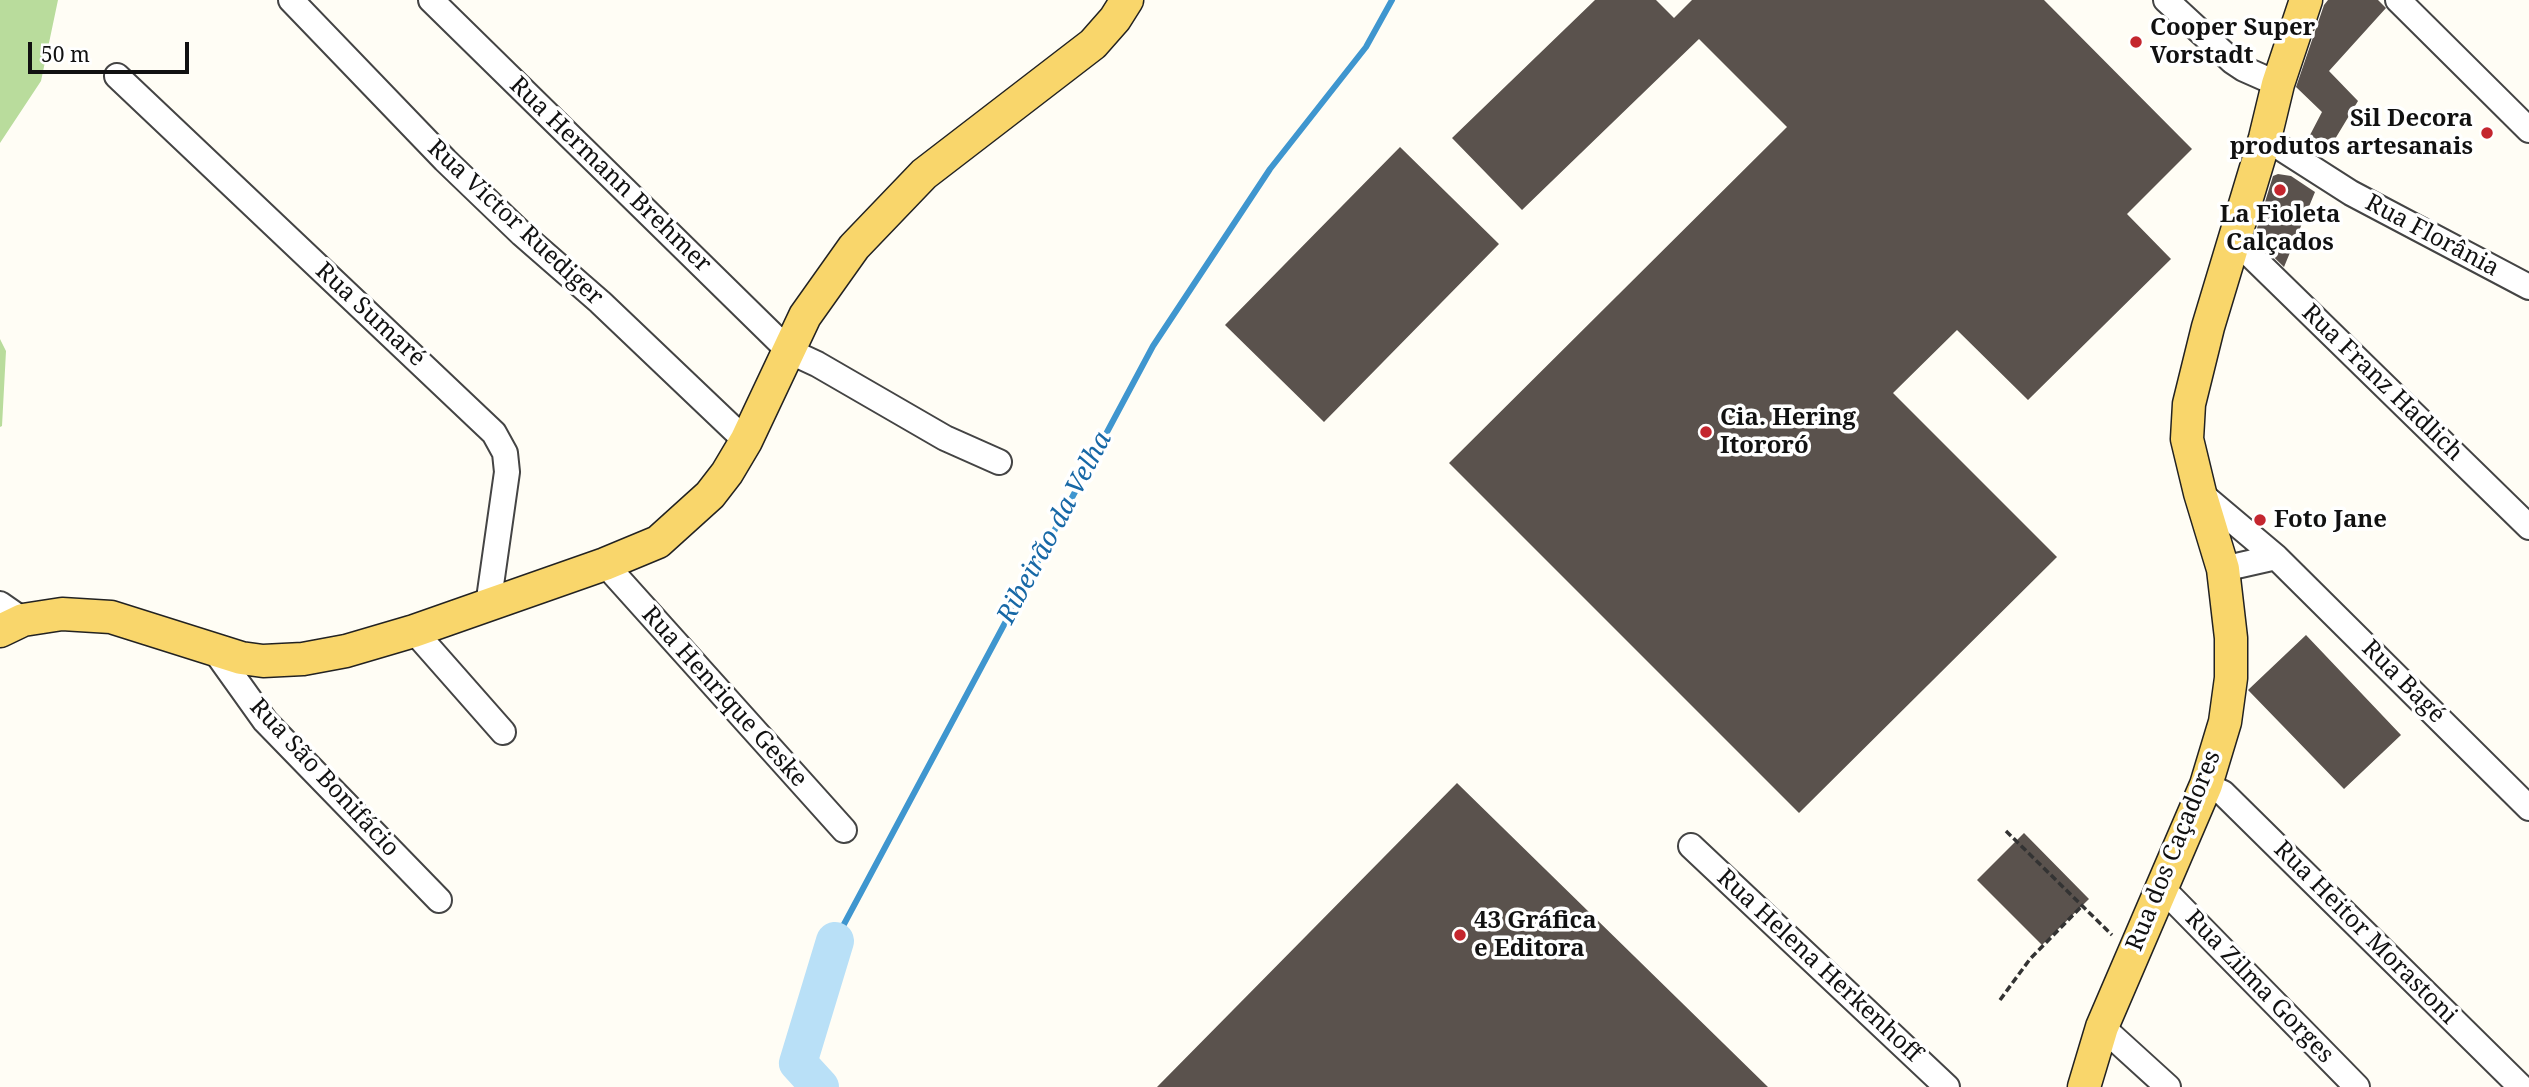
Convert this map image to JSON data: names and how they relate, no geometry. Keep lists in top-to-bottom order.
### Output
{
  "streets": {
    "main road": ["Rua dos Caçadores"],
    "street": [
      "Rua Hermann Brehmer",
      "Rua Victor Ruediger",
      "Rua Florânia",
      "Rua Sumaré",
      "Rua Franz Hadlich",
      "Rua Bagé",
      "Rua Henrique Geske",
      "Rua São Bonifácio",
      "Rua Heitor Morastoni",
      "Rua Helena Herkenhoff",
      "Rua Zilma Gorges"
    ]
  },
  "crossings": [
    ["Rua Florânia", "Rua dos Caçadores"],
    ["Rua Franz Hadlich", "Rua dos Caçadores"],
    ["Rua Bagé", "Rua dos Caçadores"],
    ["Rua dos Caçadores", "Rua Heitor Morastoni"],
    ["Rua dos Caçadores", "Rua Zilma Gorges"]
  ],
  "water": ["Ribeirão da Velha"],
  "places": [
    "Cooper Super Vorstadt",
    "Sil Decora produtos artesanais",
    "La Fioleta Calçados",
    "Cia. Hering Itororó",
    "Foto Jane",
    "43 Gráfica e Editora"
  ],
  "scale_bar": "50 m"
}
